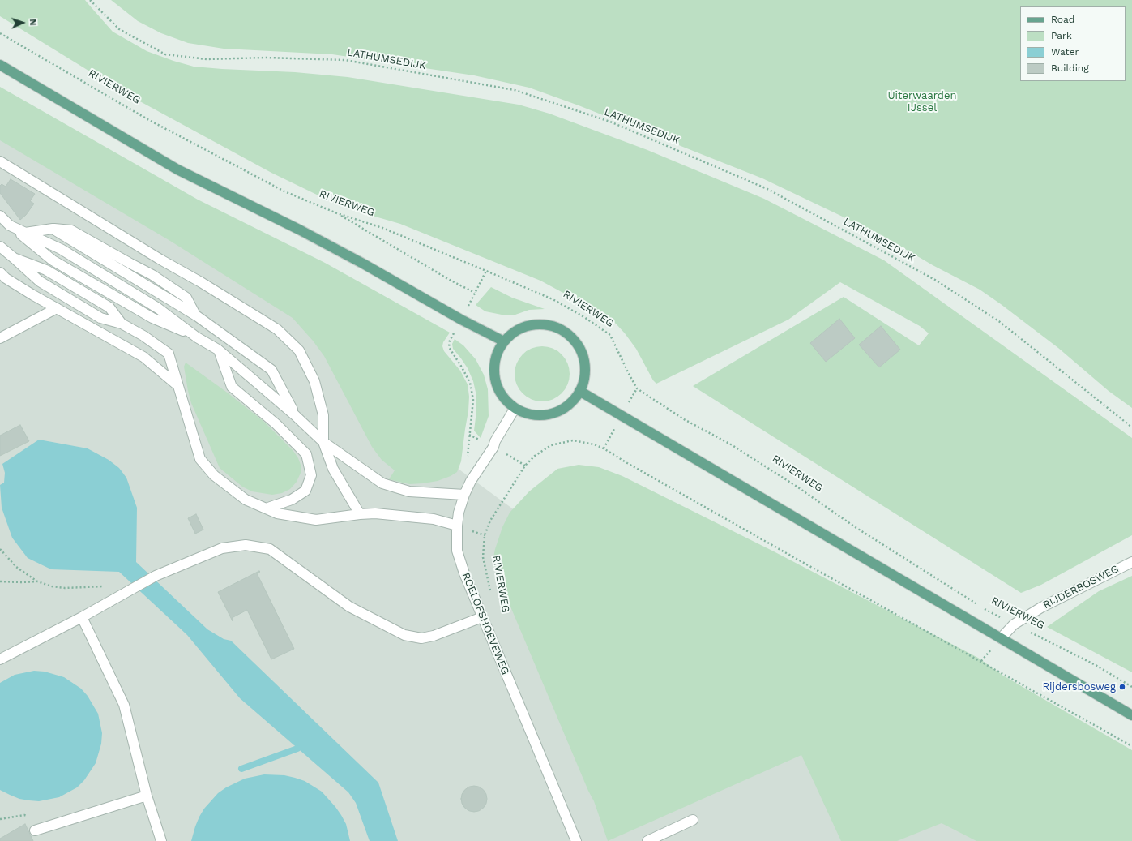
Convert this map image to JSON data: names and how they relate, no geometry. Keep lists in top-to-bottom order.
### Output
{
  "streets": {
    "street": ["RIJDERBOSWEG", "ROELOFSHOEVEWEG"],
    "path": ["LATHUMSEDIJK", "RIVIERWEG"]
  },
  "crossings": [
    ["RIVIERWEG", "RIJDERBOSWEG"]
  ],
  "parks": ["Uiterwaarden IJssel"],
  "places": ["Rijdersbosweg"],
  "legend": [
    "Road",
    "Park",
    "Water",
    "Building"
  ],
  "north": "right"
}
